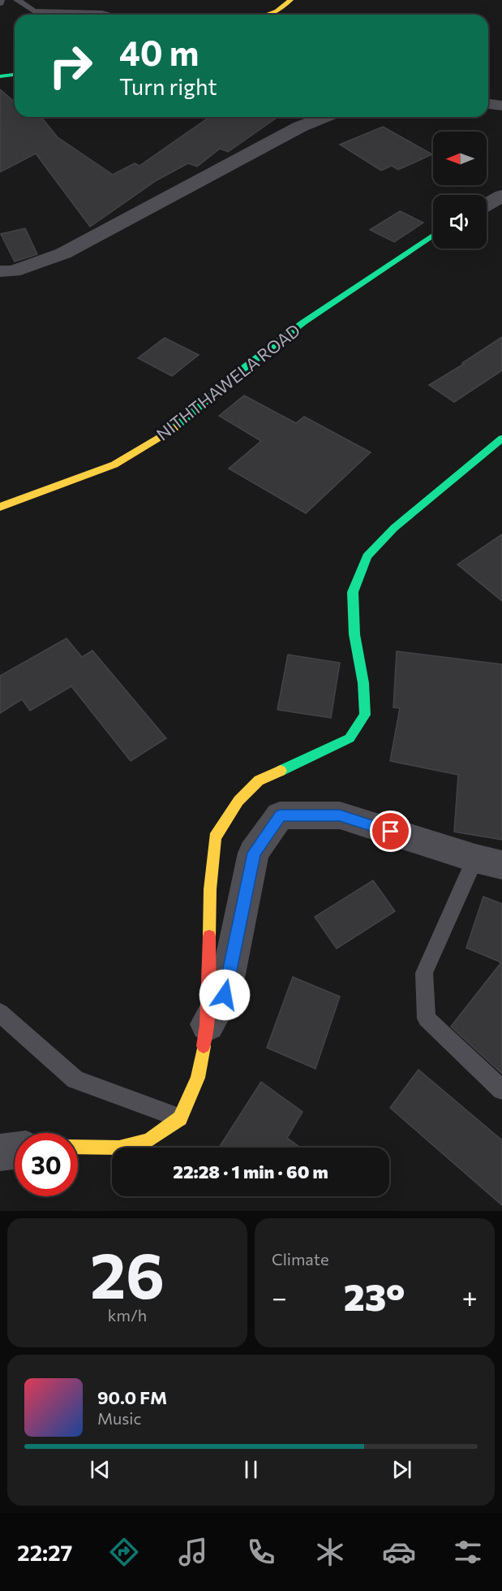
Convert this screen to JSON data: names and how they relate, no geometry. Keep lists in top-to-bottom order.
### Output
{
  "streets": {
    "street": ["NITHTHAWELA ROAD"]
  },
  "north": "left",
  "page": {
    "turn": ["40 m", "Turn right"],
    "limit": "30",
    "trip": "22:28 · 1 min · 60 m",
    "tile": [
      ["26", "km/h"],
      "Climate"
    ],
    "heat": ["−", "23°", "+"],
    "song": ["90.0 FM", "Music"],
    "tabs": "22:27"
  }
}
